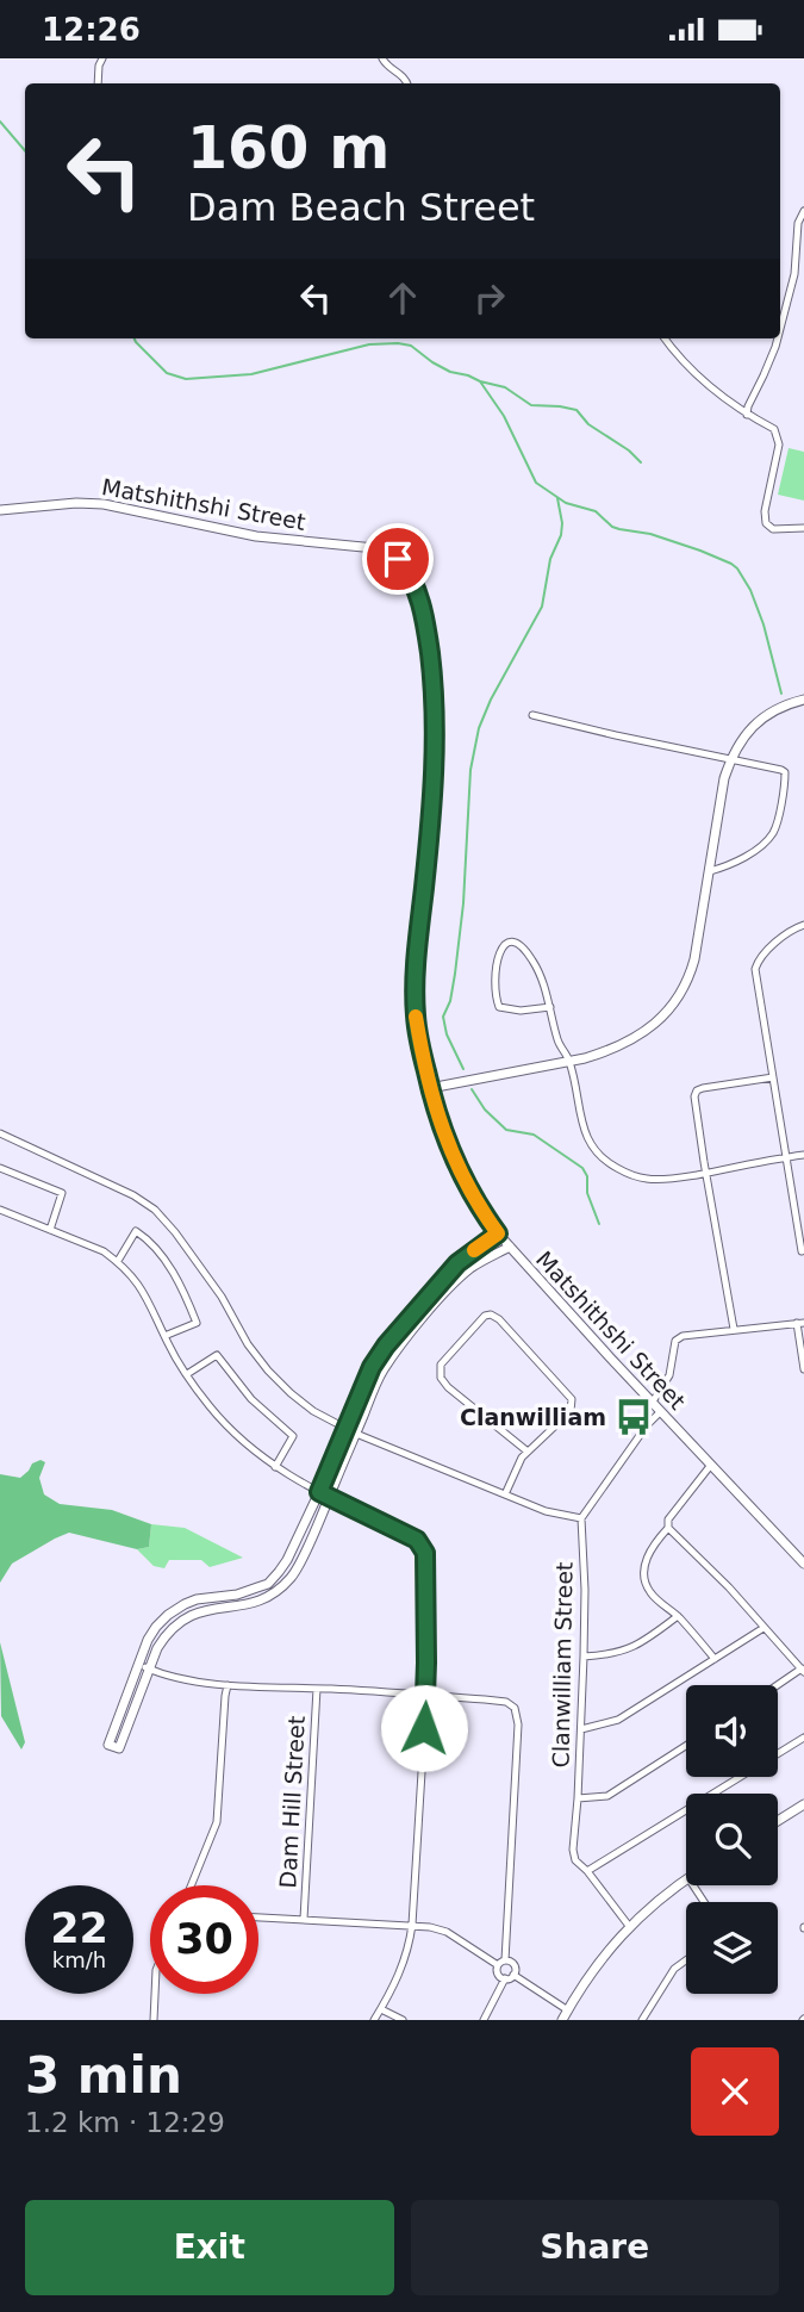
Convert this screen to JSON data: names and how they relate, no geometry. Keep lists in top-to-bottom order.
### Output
{
  "streets": {
    "street": ["Matshithshi Street", "Clanwilliam Street", "Dam Hill Street"]
  },
  "places": {
    "bus stop": ["Clanwilliam"]
  },
  "page": {
    "status": "12:26",
    "turn": ["160 m", "Dam Beach Street"],
    "speed": "22 km/h",
    "limit": "30",
    "heading": ["3 min", "1.2 km · 12:29"],
    "buttons": ["Exit", "Share"]
  }
}
